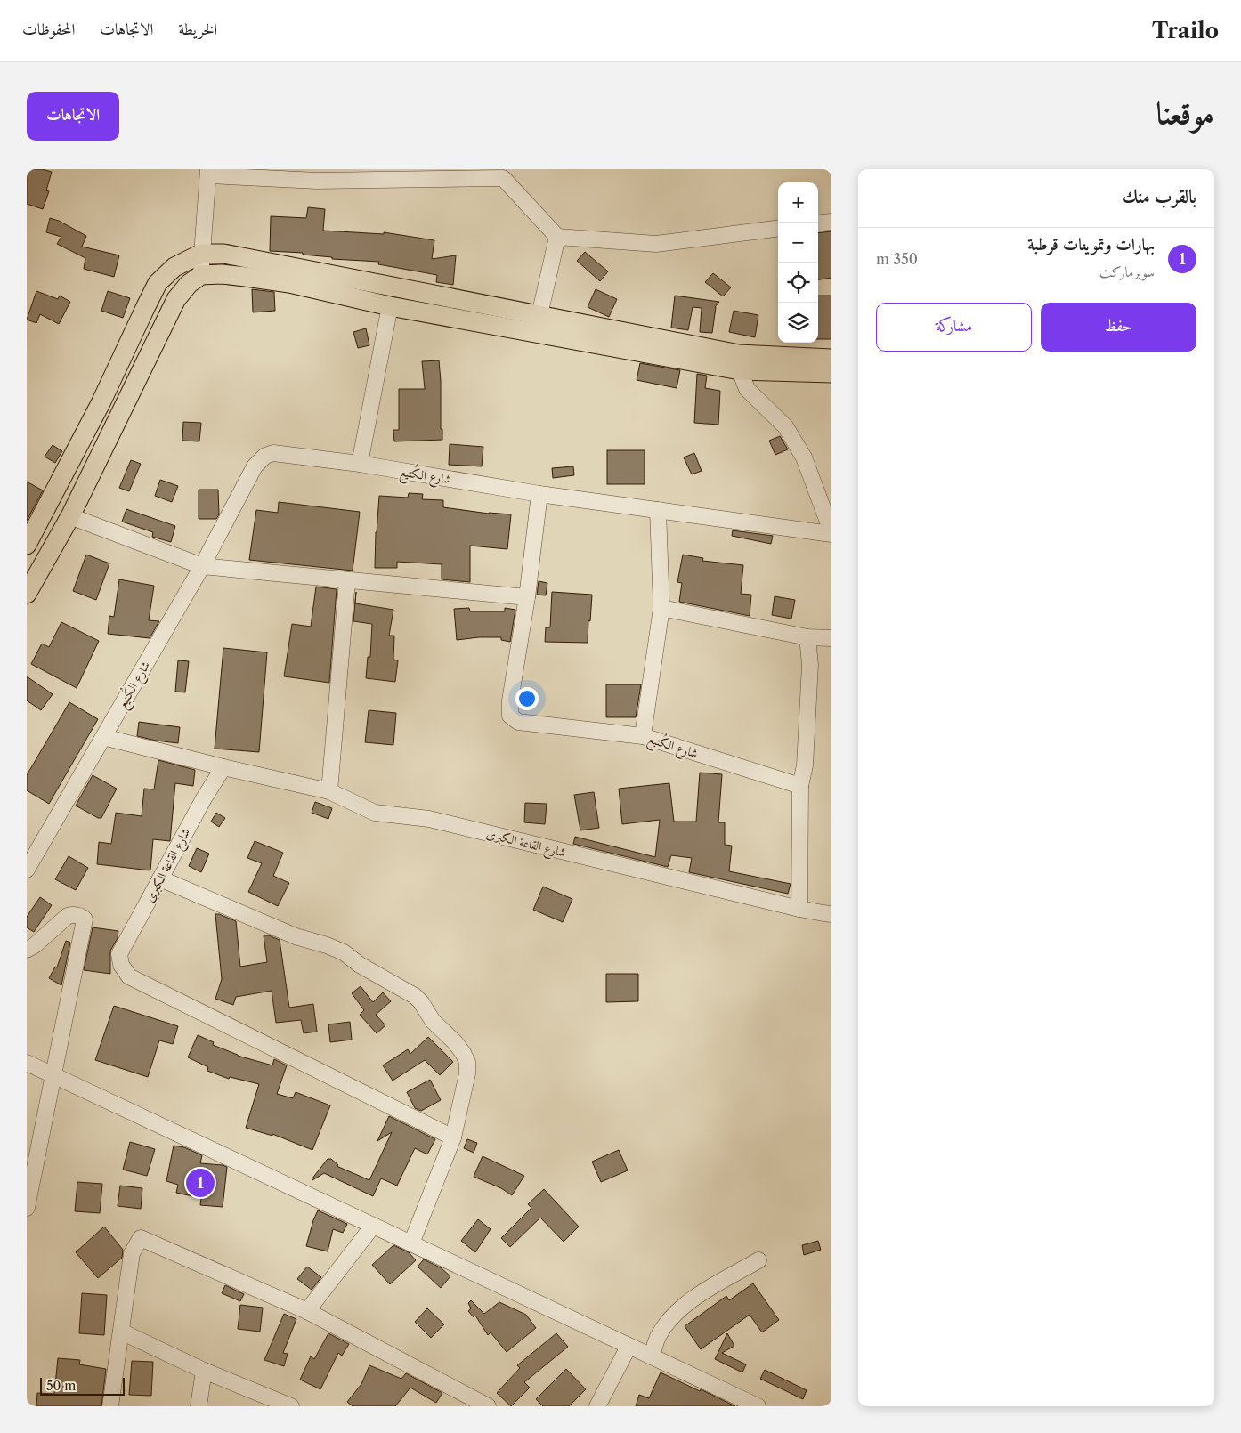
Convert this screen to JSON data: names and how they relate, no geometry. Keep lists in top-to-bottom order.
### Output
{
  "streets": {
    "street": ["شارع الكُتيع", "شارع القاعة الكبرى"]
  },
  "crossings": [
    ["شارع الكُتيع", "شارع القاعة الكبرى"]
  ],
  "scale_bar": "50 m",
  "page": {
    "header": "Trailo",
    "nav": ["الخريطة", "الاتجاهات", "المحفوظات"],
    "title": "موقعنا",
    "buttons": [
      "الاتجاهات",
      ["حفظ", "مشاركة"]
    ],
    "heading": "بالقرب منك",
    "map_buttons": ["+", "−"],
    "list": [
      {
        "mark": "1",
        "name": "بهارات وتموينات قرطبة",
        "note": "سوبرماركت",
        "value": "350 m"
      }
    ],
    "pins": "1",
    "scale": "50 m"
  }
}
